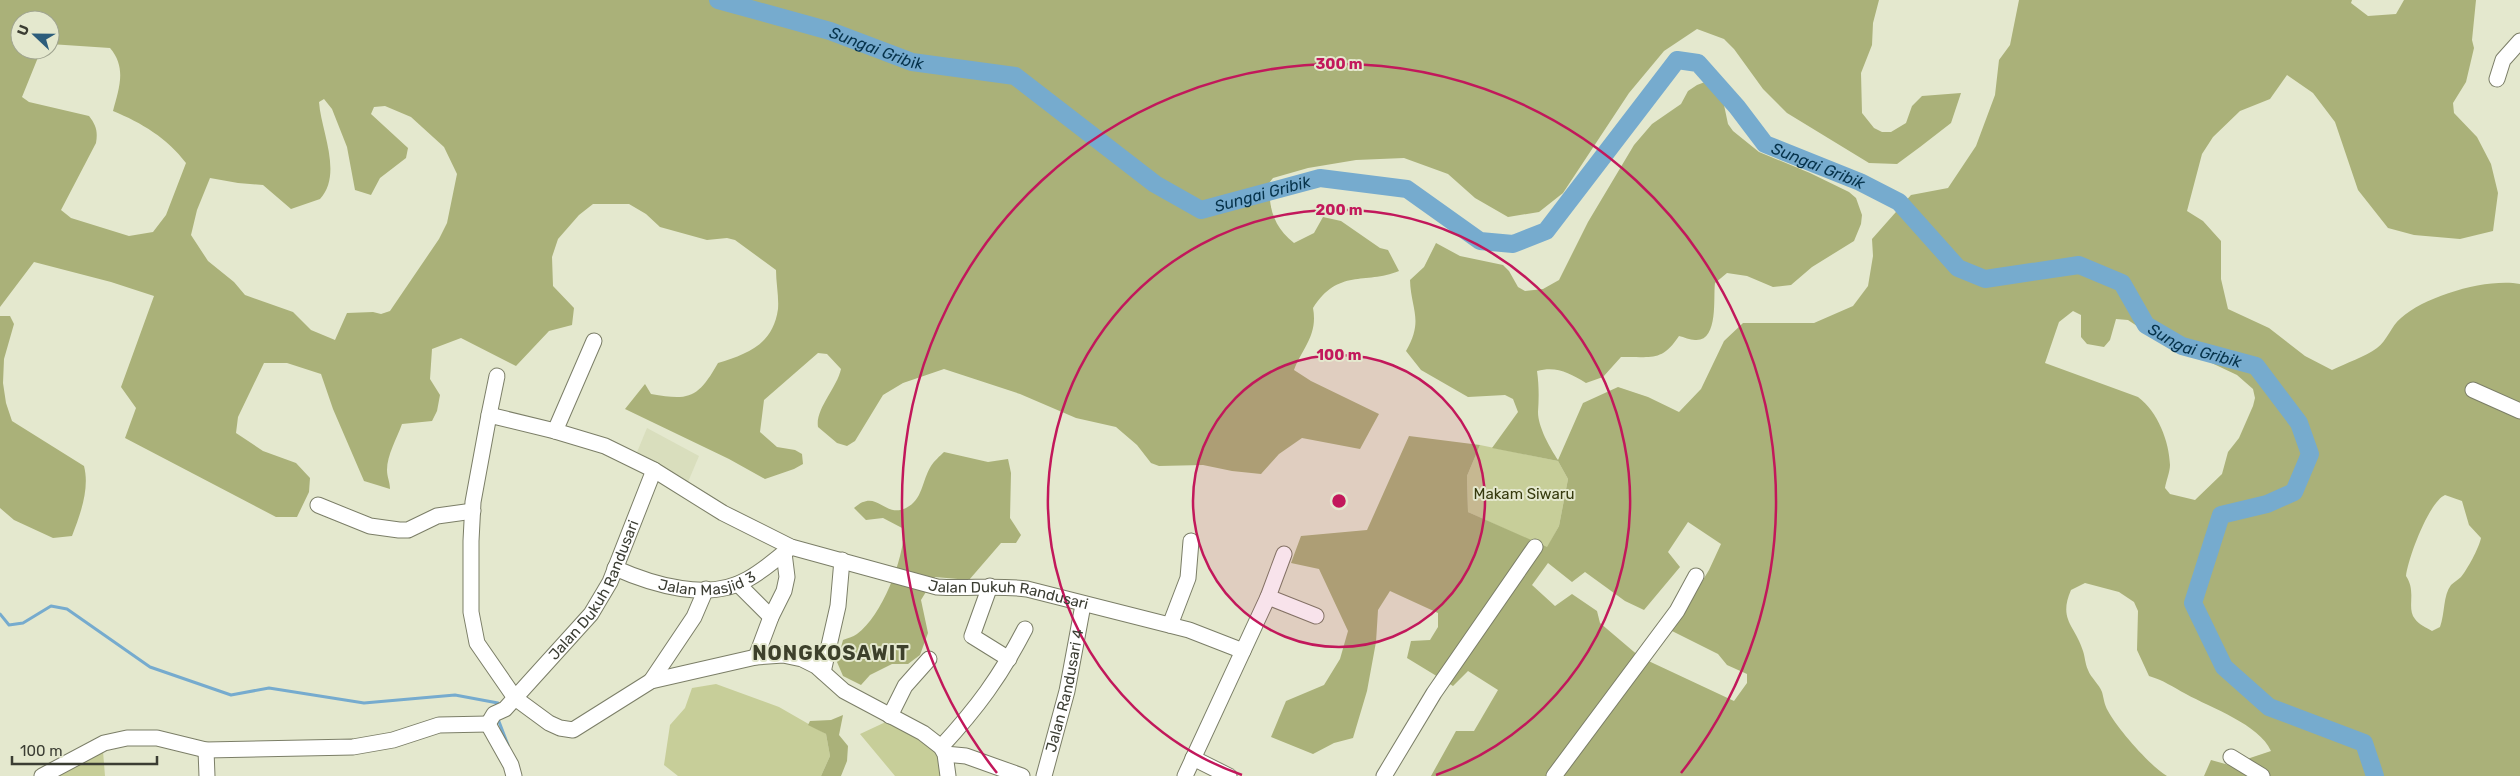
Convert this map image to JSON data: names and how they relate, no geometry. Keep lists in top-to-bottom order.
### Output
{
  "streets": {
    "street": ["Jalan Masjid 3", "Jalan Dukuh Randusari", "Jalan Randusari 4"]
  },
  "crossings": [
    ["Jalan Masjid 3", "Jalan Dukuh Randusari"],
    ["Jalan Dukuh Randusari", "Jalan Randusari 4"]
  ],
  "districts": ["NONGKOSAWIT"],
  "water": ["Sungai Gribik"],
  "parks": ["Makam Siwaru"],
  "scale_bar": "100 m",
  "north": "left",
  "rings": ["300 m", "200 m", "100 m"]
}
